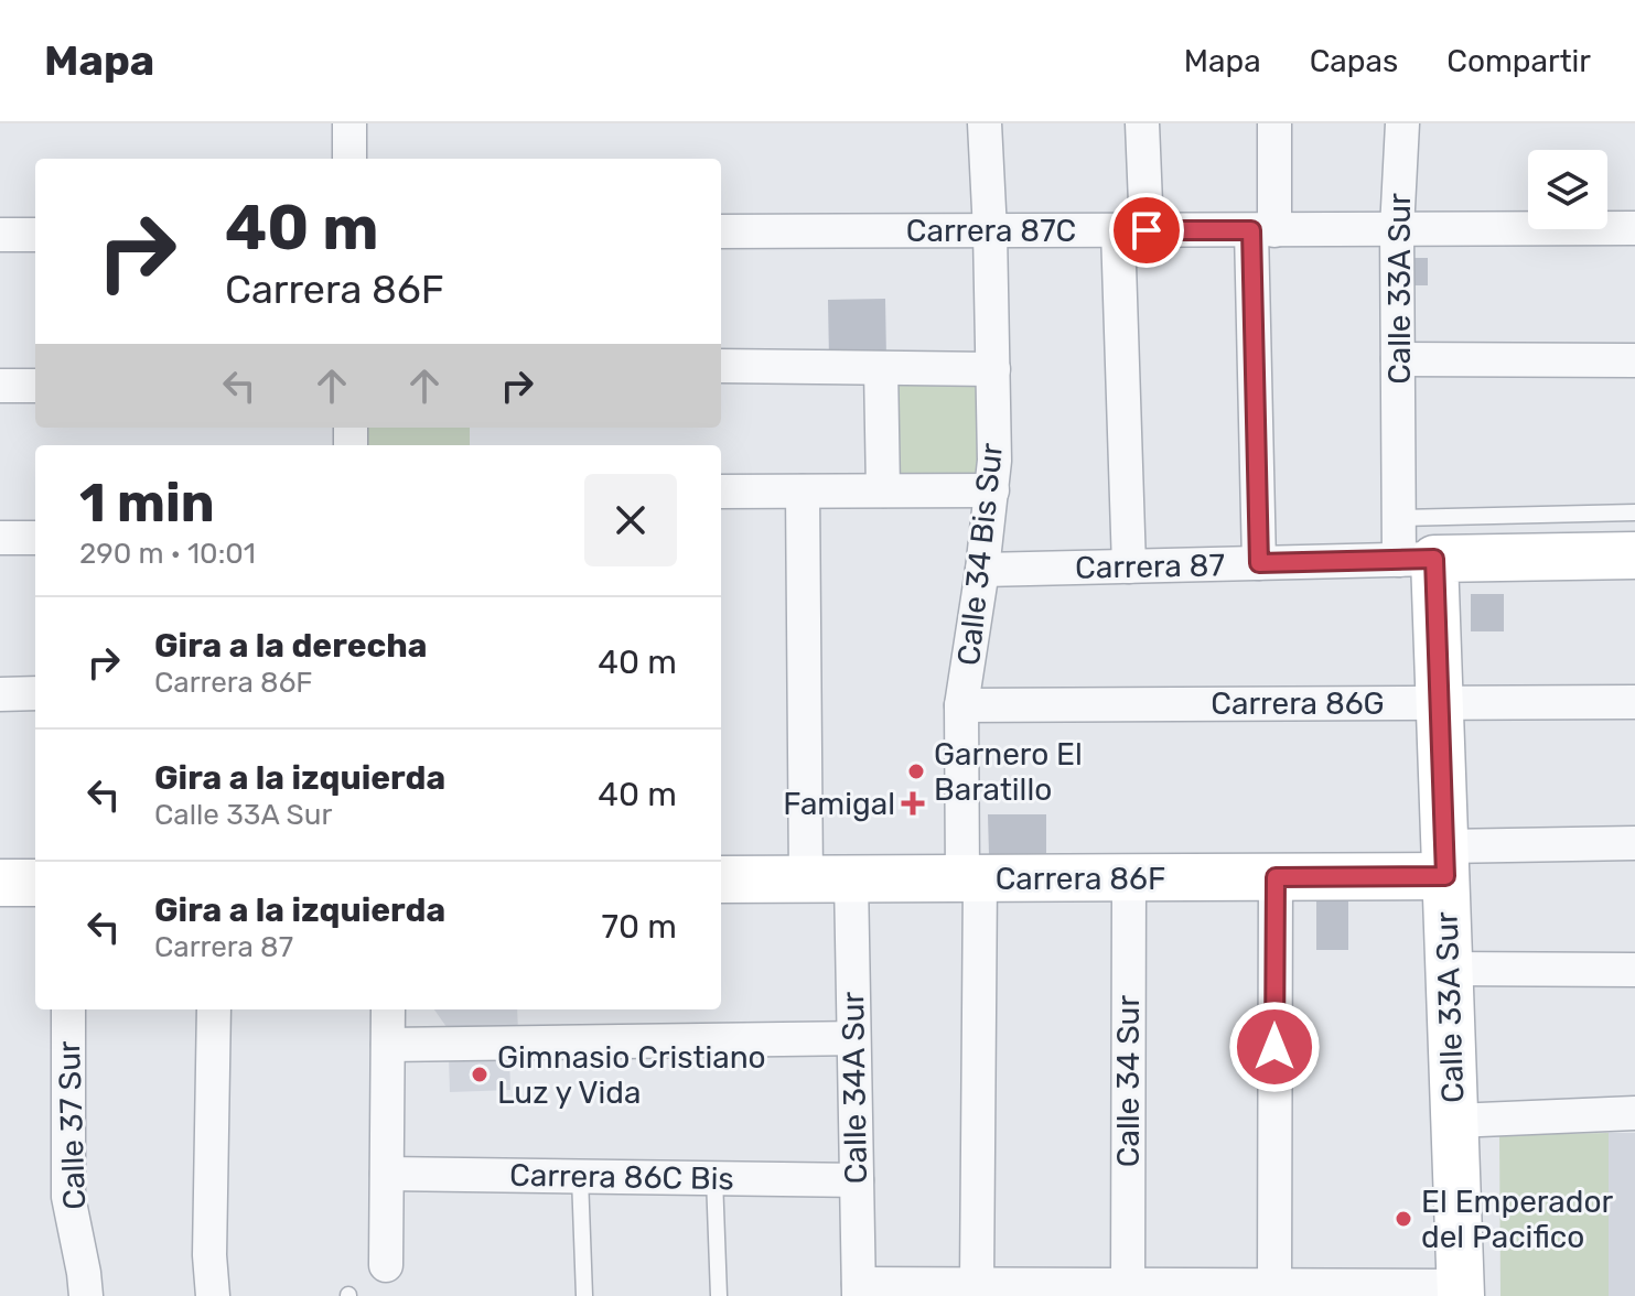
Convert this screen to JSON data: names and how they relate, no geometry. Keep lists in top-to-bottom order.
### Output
{
  "streets": {
    "street": [
      "Carrera 87C",
      "Calle 33A Sur",
      "Calle 34 Bis Sur",
      "Carrera 87",
      "Carrera 86G",
      "Carrera 86F",
      "Calle 34 Sur",
      "Calle 34A Sur",
      "Calle 37 Sur",
      "Carrera 86C Bis"
    ]
  },
  "crossings": [
    ["Carrera 87C", "Calle 33A Sur"],
    ["Carrera 87C", "Calle 34 Bis Sur"],
    ["Calle 33A Sur", "Carrera 87"],
    ["Calle 33A Sur", "Carrera 86G"],
    ["Calle 33A Sur", "Carrera 86F"],
    ["Calle 34 Bis Sur", "Carrera 87"],
    ["Calle 34 Bis Sur", "Carrera 86G"],
    ["Calle 34 Bis Sur", "Carrera 86F"],
    ["Carrera 86F", "Calle 34 Sur"],
    ["Carrera 86F", "Calle 34A Sur"],
    ["Calle 34A Sur", "Carrera 86C Bis"]
  ],
  "places": {
    "other": ["Garnero El Baratillo", "Gimnasio Cristiano Luz y Vida", "El Emperador del Pacifico"],
    "health": ["Famigal"]
  },
  "page": {
    "header": "Mapa",
    "nav": ["Mapa", "Capas", "Compartir"],
    "turn": ["40 m", "Carrera 86F"],
    "heading": ["1 min", "290 m · 10:01"],
    "list": [
      {
        "name": "Gira a la derecha",
        "note": "Carrera 86F",
        "value": "40 m"
      },
      {
        "name": "Gira a la izquierda",
        "note": "Calle 33A Sur",
        "value": "40 m"
      },
      {
        "name": "Gira a la izquierda",
        "note": "Carrera 87",
        "value": "70 m"
      }
    ]
  }
}
